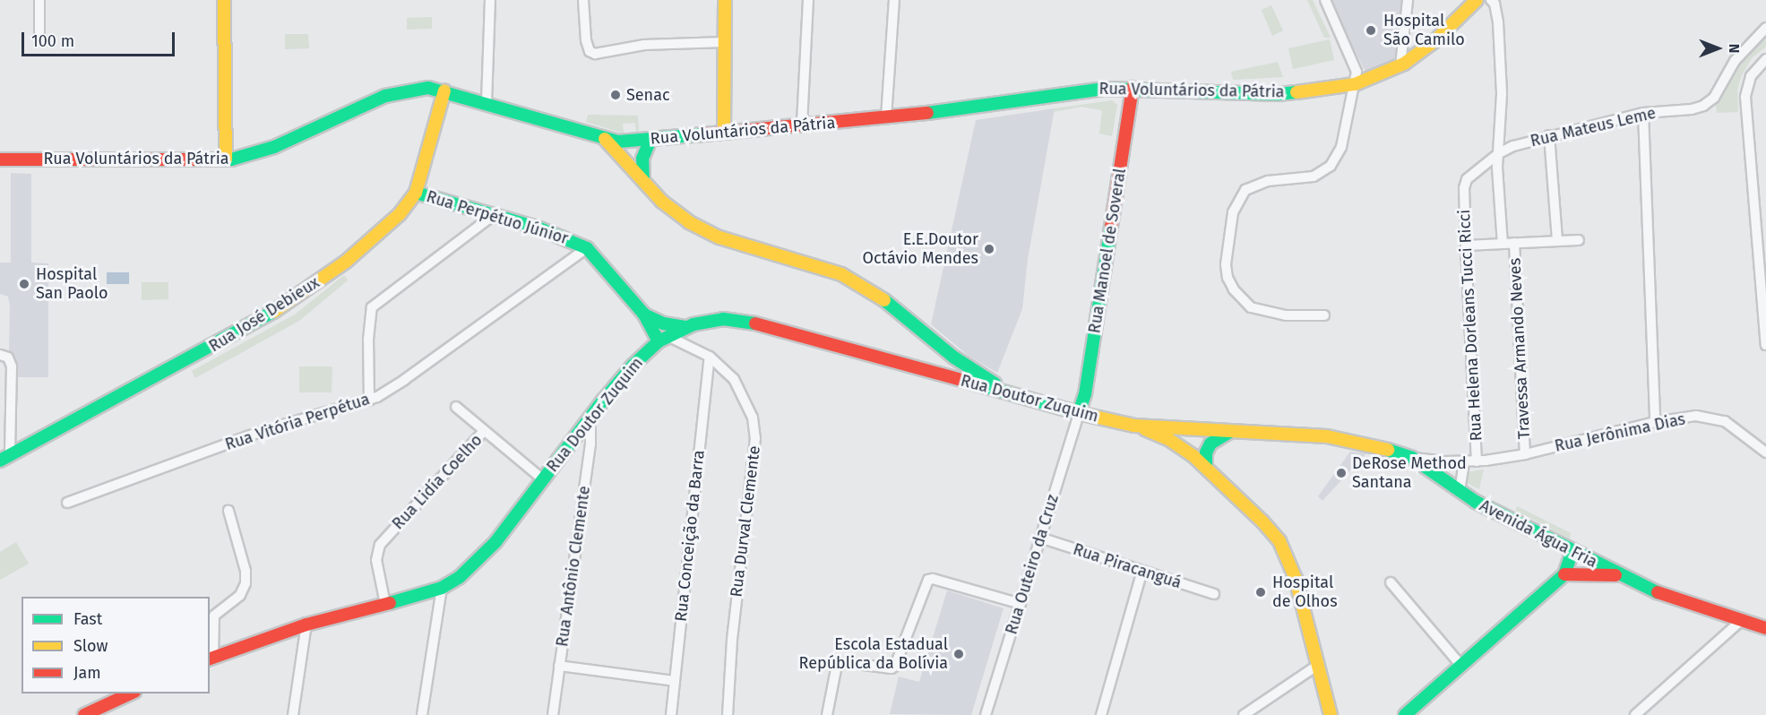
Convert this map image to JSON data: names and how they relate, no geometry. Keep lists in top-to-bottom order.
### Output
{
  "streets": {
    "main road": [
      "Rua Voluntários da Pátria",
      "Rua Perpétuo Júnior",
      "Rua Manoel de Soveral",
      "Rua José Debieux",
      "Rua Doutor Zuquim",
      "Avenida Água Fria"
    ],
    "street": [
      "Rua Mateus Leme",
      "Rua Helena Dorleans Tucci Ricci",
      "Travessa Armando Neves",
      "Rua Vitória Perpétua",
      "Rua Jerônima Dias",
      "Rua Lidía Coelho",
      "Rua Durval Clemente",
      "Rua Conceição da Barra",
      "Rua Outeiro da Cruz",
      "Rua Antônio Clemente",
      "Rua Piracanguá"
    ]
  },
  "crossings": [
    ["Rua Voluntários da Pátria", "Rua Manoel de Soveral"],
    ["Rua Voluntários da Pátria", "Rua José Debieux"],
    ["Rua Mateus Leme", "Rua Helena Dorleans Tucci Ricci"],
    ["Rua Perpétuo Júnior", "Rua José Debieux"],
    ["Rua Perpétuo Júnior", "Rua Doutor Zuquim"],
    ["Rua Perpétuo Júnior", "Rua Vitória Perpétua"],
    ["Rua Perpétuo Júnior", "Rua Durval Clemente"],
    ["Rua Manoel de Soveral", "Rua Doutor Zuquim"],
    ["Rua Manoel de Soveral", "Rua Outeiro da Cruz"],
    ["Rua Helena Dorleans Tucci Ricci", "Rua Jerônima Dias"],
    ["Travessa Armando Neves", "Rua Jerônima Dias"],
    ["Rua Doutor Zuquim", "Rua Lidía Coelho"],
    ["Rua Doutor Zuquim", "Rua Durval Clemente"],
    ["Rua Doutor Zuquim", "Avenida Água Fria"],
    ["Rua Doutor Zuquim", "Rua Outeiro da Cruz"],
    ["Rua Doutor Zuquim", "Rua Antônio Clemente"],
    ["Rua Jerônima Dias", "Avenida Água Fria"],
    ["Rua Durval Clemente", "Rua Conceição da Barra"],
    ["Rua Outeiro da Cruz", "Rua Piracanguá"]
  ],
  "places": [
    "Hospital São Camilo",
    "Senac",
    "E.E.Doutor Octávio Mendes",
    "Hospital San Paolo",
    "DeRose Method Santana",
    "Hospital de Olhos",
    "Escola Estadual República da Bolívia"
  ],
  "legend": ["Fast", "Slow", "Jam"],
  "scale_bar": "100 m",
  "north": "right"
}
